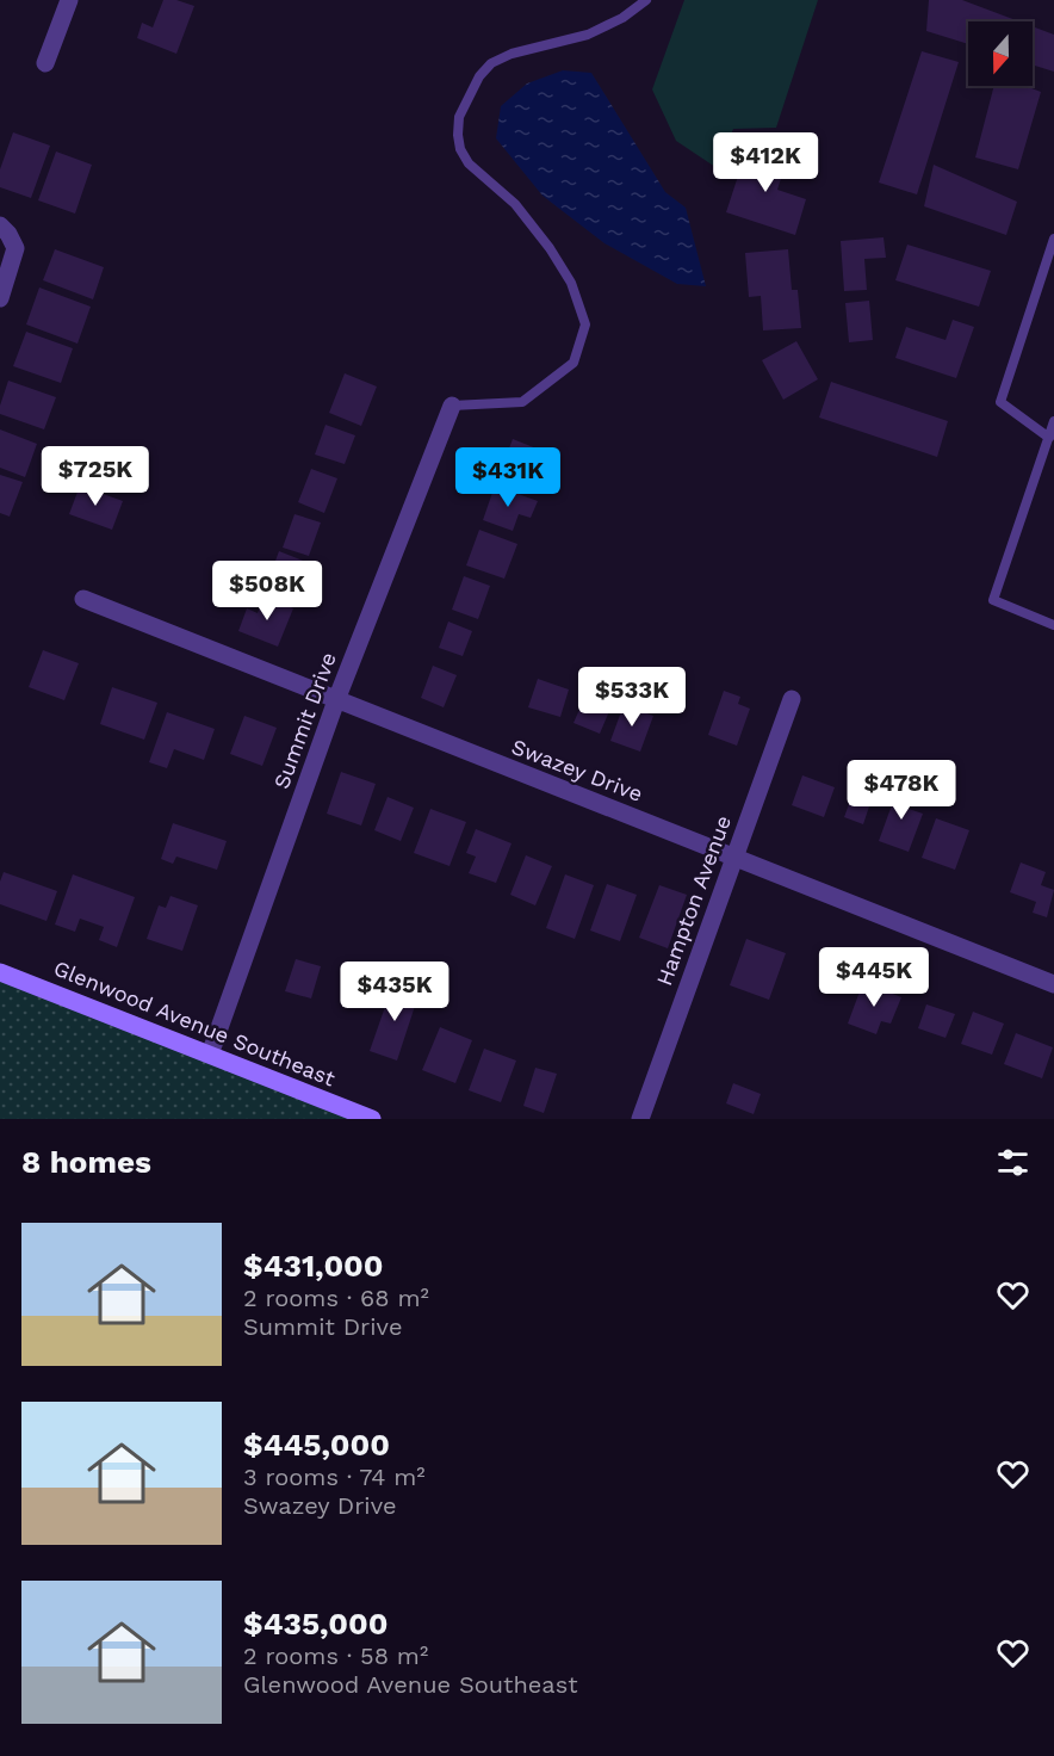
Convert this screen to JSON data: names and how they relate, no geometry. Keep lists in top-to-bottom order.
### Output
{
  "streets": {
    "main road": ["Glenwood Avenue Southeast"],
    "street": ["Summit Drive", "Swazey Drive", "Hampton Avenue"]
  },
  "crossings": [
    ["Summit Drive", "Swazey Drive"],
    ["Summit Drive", "Glenwood Avenue Southeast"],
    ["Swazey Drive", "Hampton Avenue"]
  ],
  "north": "bottom",
  "page": {
    "price": [
      "$412K",
      "$725K",
      "$431K",
      "$508K",
      "$533K",
      "$478K",
      "$445K",
      "$435K"
    ],
    "heading": "8 homes",
    "list": [
      {
        "name": "$431,000",
        "note": "2 rooms · 68 m² · Summit Drive"
      },
      {
        "name": "$445,000",
        "note": "3 rooms · 74 m² · Swazey Drive"
      },
      {
        "name": "$435,000",
        "note": "2 rooms · 58 m² · Glenwood Avenue Southeast"
      }
    ]
  }
}
